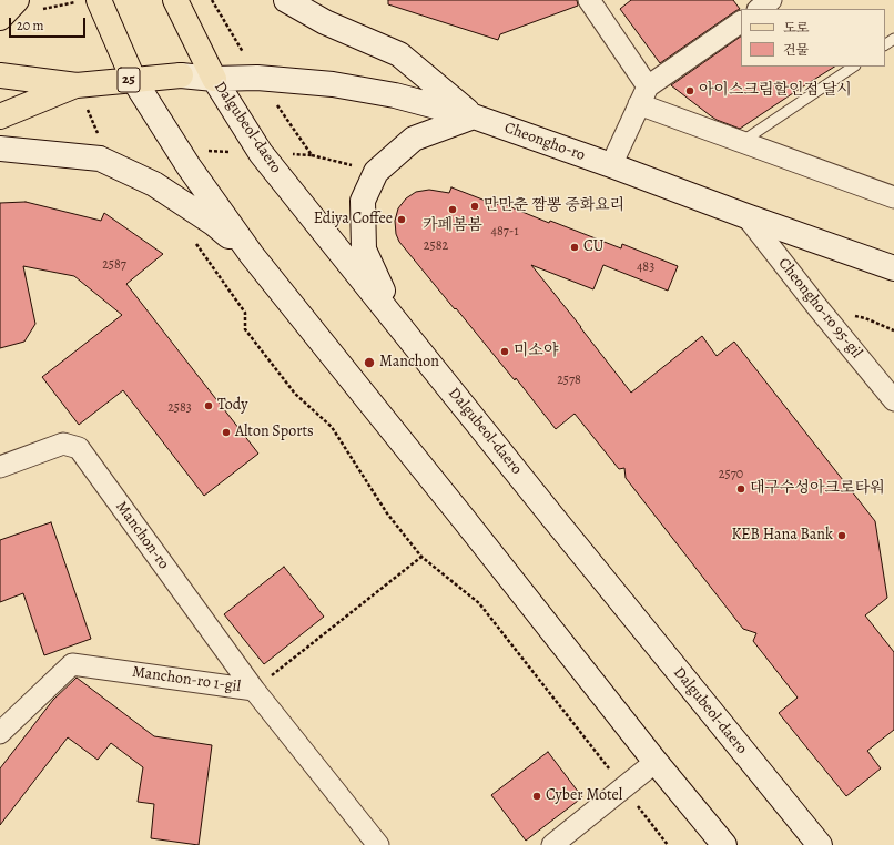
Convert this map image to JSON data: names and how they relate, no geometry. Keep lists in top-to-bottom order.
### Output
{
  "streets": {
    "main road": ["25", "Dalgubeol-daero", "Cheongho-ro"],
    "street": ["Cheongho-ro 95-gil", "Manchon-ro", "Manchon-ro 1-gil"]
  },
  "crossings": [
    ["25", "Cheongho-ro"],
    ["Dalgubeol-daero", "Cheongho-ro"],
    ["Cheongho-ro", "Cheongho-ro 95-gil"],
    ["Manchon-ro", "Manchon-ro 1-gil"]
  ],
  "places": [
    "아이스크림할인점 달시",
    "만만춘 짬뽕 중화요리",
    "카페봄봄",
    "Ediya Coffee",
    "CU",
    "미소야",
    "Manchon",
    "Tody",
    "Alton Sports",
    "대구수성아크로타워",
    "KEB Hana Bank",
    "Cyber Motel"
  ],
  "house_numbers": [
    "487-1",
    "2582",
    "2587",
    "483",
    "2578",
    "2583",
    "2570"
  ],
  "legend": ["도로", "건물"],
  "scale_bar": "20 m"
}
